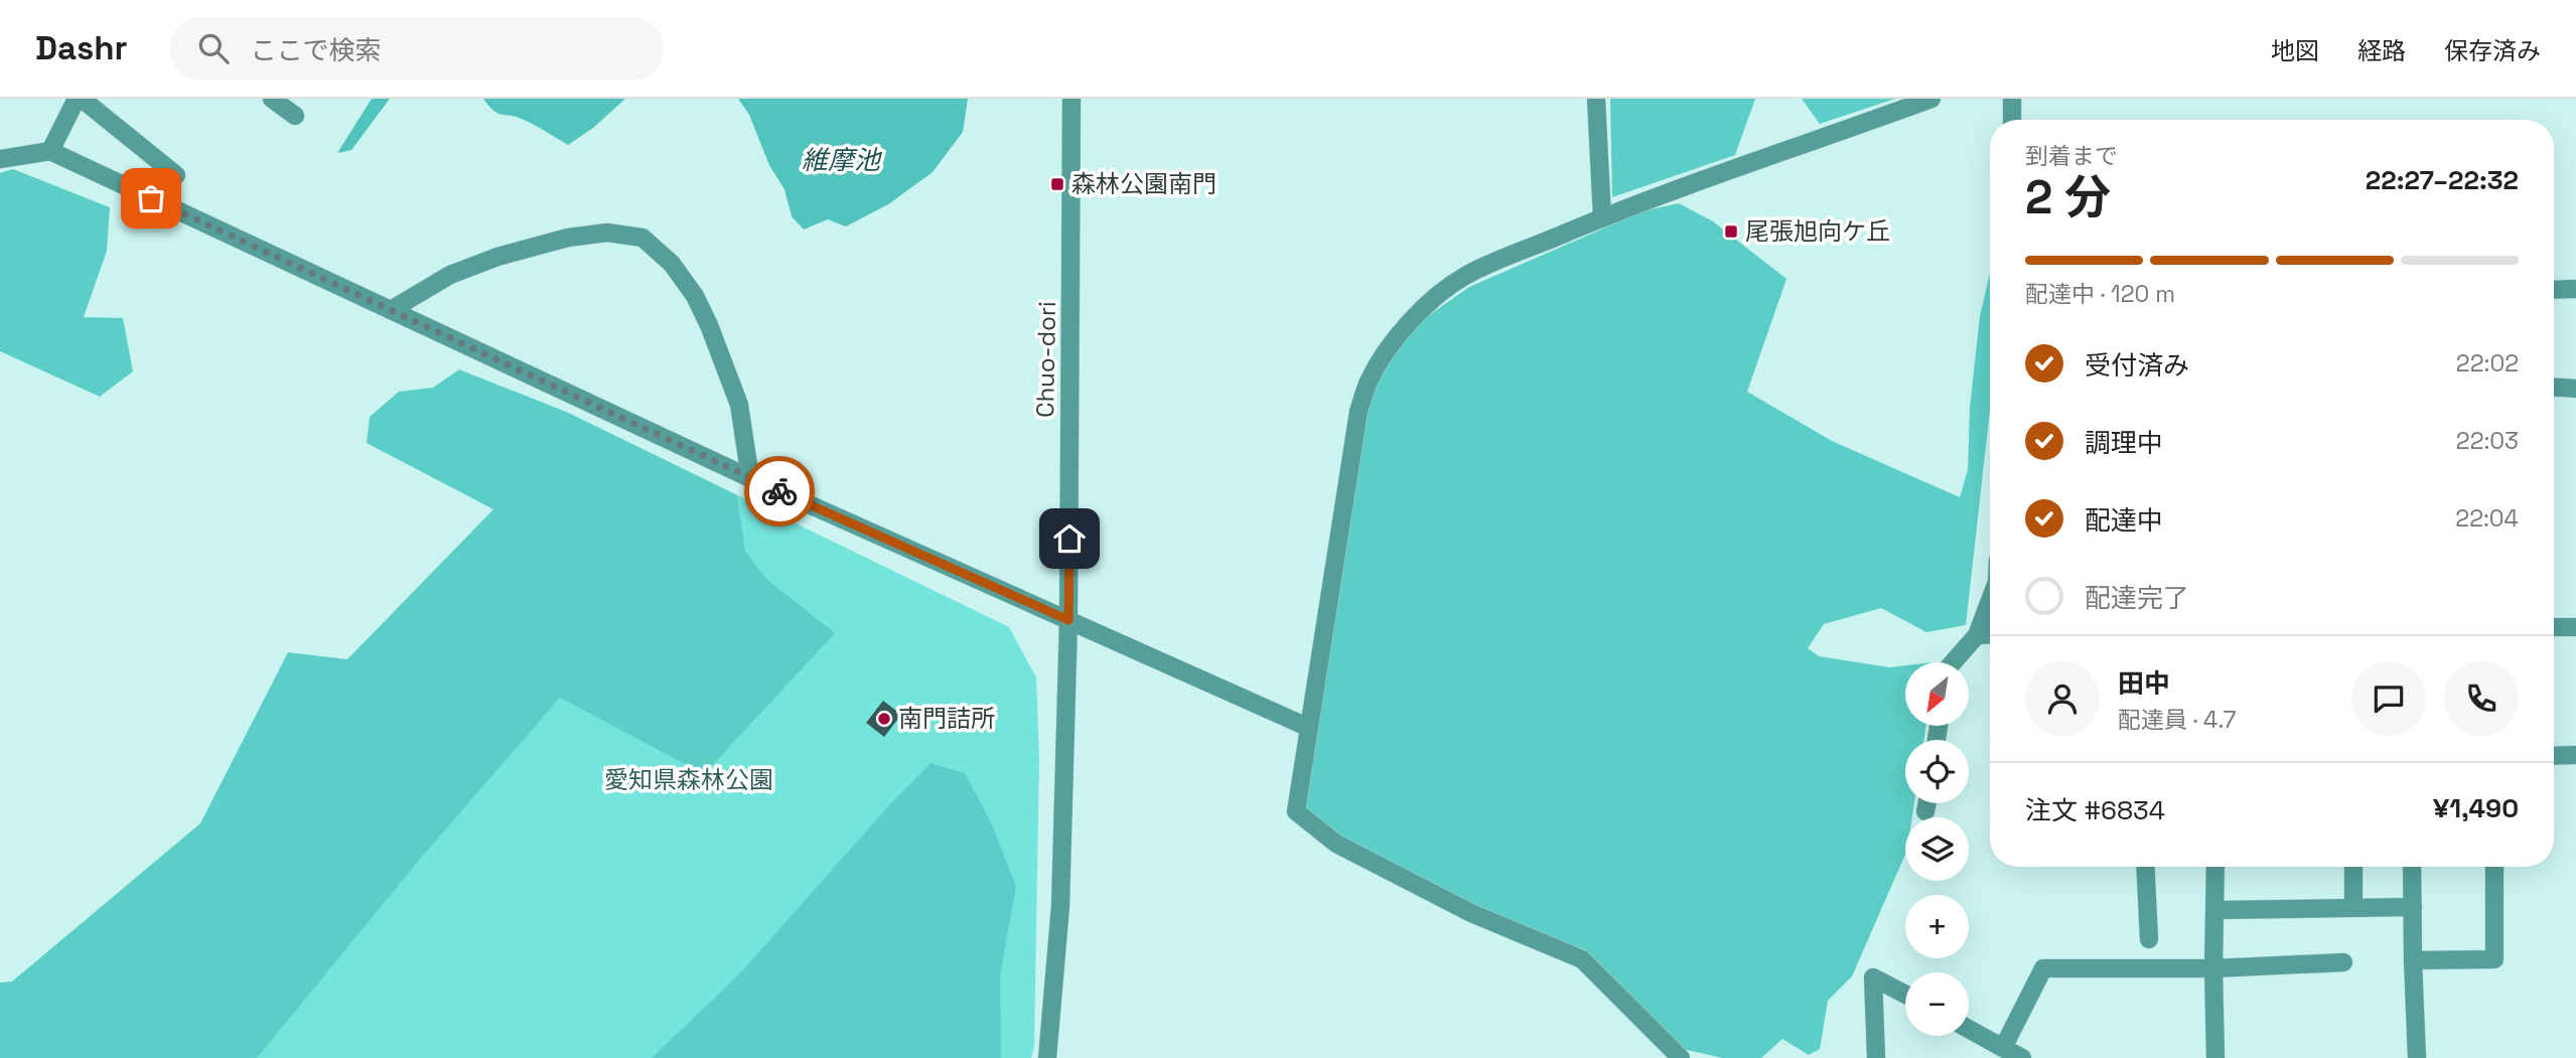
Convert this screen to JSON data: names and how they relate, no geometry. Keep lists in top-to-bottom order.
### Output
{
  "streets": {
    "street": ["Chuo-dori"]
  },
  "water": ["維摩池"],
  "parks": ["愛知県森林公園"],
  "places": {
    "transit": ["森林公園南門", "尾張旭向ケ丘"],
    "other": ["南門詰所"]
  },
  "north": "bottom left",
  "page": {
    "header": "Dashr",
    "search": "ここで検索",
    "nav": ["地図", "経路", "保存済み"],
    "heading": ["2 分", "到着まで", "22:27–22:32"],
    "panel": [
      "田中",
      "配達員 · 4.7",
      "注文 #6834",
      "¥1,490"
    ],
    "bar": "配達中 · 120 m",
    "list": [
      ["受付済み", "22:02"],
      ["調理中", "22:03"],
      ["配達中", "22:04"],
      "配達完了"
    ],
    "map_buttons": ["+", "−"]
  }
}
